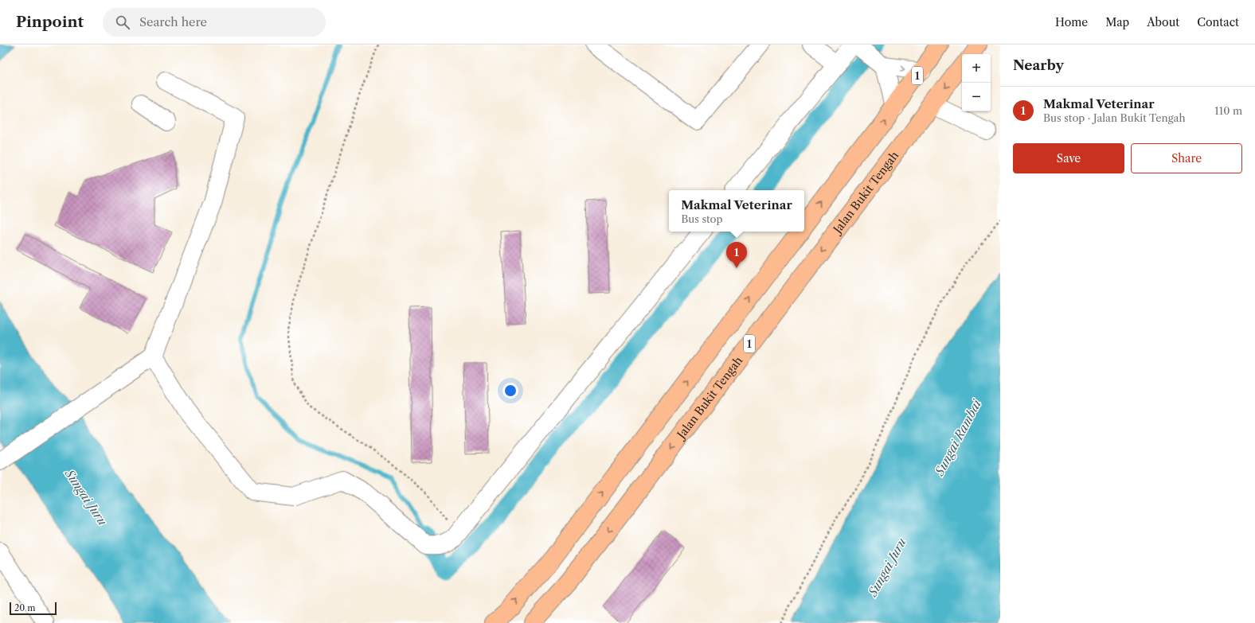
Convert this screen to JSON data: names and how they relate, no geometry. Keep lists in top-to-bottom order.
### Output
{
  "streets": {
    "highway": ["1", "Jalan Bukit Tengah"]
  },
  "water": ["Sungai Rambai", "Sungai Juru"],
  "scale_bar": "20 m",
  "page": {
    "header": "Pinpoint",
    "search": "Search here",
    "nav": [
      "Home",
      "Map",
      "About",
      "Contact"
    ],
    "heading": "Nearby",
    "map_buttons": ["+", "−"],
    "list": [
      {
        "mark": "1",
        "name": "Makmal Veterinar",
        "note": "Bus stop · Jalan Bukit Tengah",
        "value": "110 m"
      }
    ],
    "buttons": ["Save", "Share"],
    "popup": ["Makmal Veterinar", "Bus stop"],
    "pins": "1",
    "scale": "20 m"
  }
}
